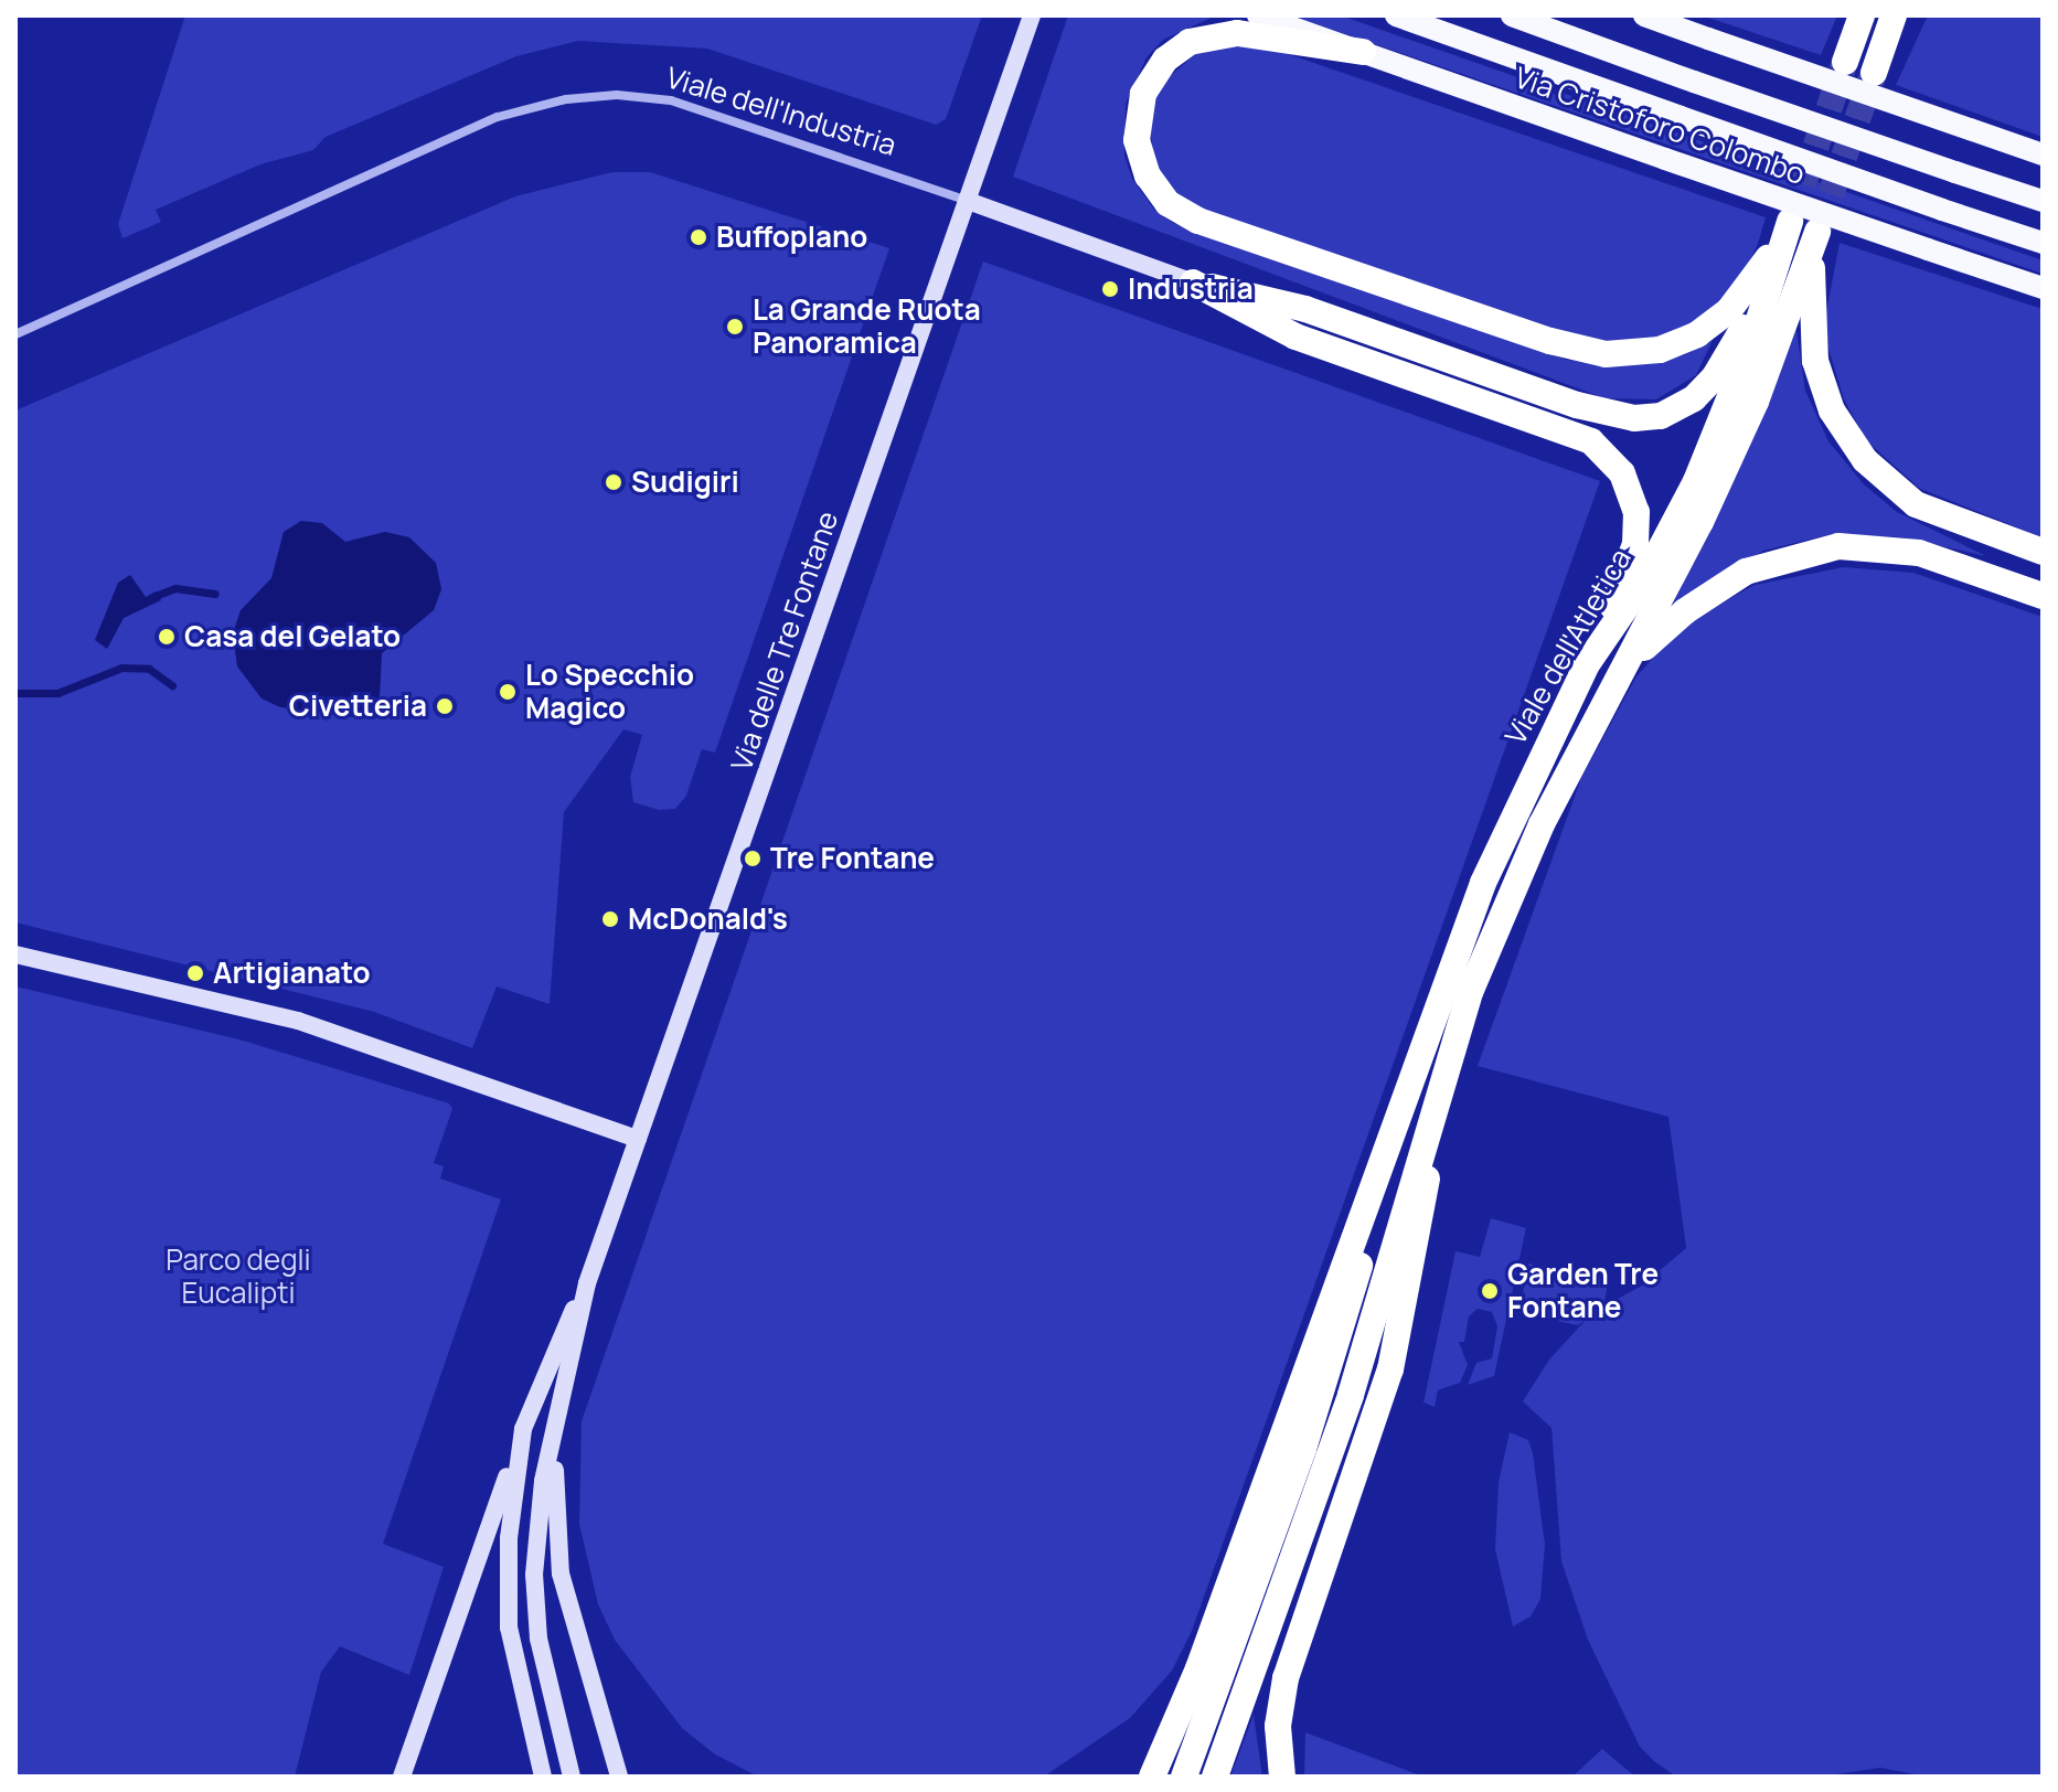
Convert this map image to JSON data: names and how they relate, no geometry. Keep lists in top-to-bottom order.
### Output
{
  "streets": {
    "highway": ["Viale dell'Atletica"],
    "main road": ["Viale dell'Industria", "Via Cristoforo Colombo", "Via delle Tre Fontane"]
  },
  "crossings": [
    ["Viale dell'Industria", "Via delle Tre Fontane"],
    ["Via Cristoforo Colombo", "Viale dell'Atletica"]
  ],
  "parks": ["Parco degli Eucalipti"],
  "places": [
    "Buffoplano",
    "Industria",
    "La Grande Ruota Panoramica",
    "Sudigiri",
    "Casa del Gelato",
    "Lo Specchio Magico",
    "Civetteria",
    "Tre Fontane",
    "McDonald's",
    "Artigianato",
    "Garden Tre Fontane"
  ]
}
